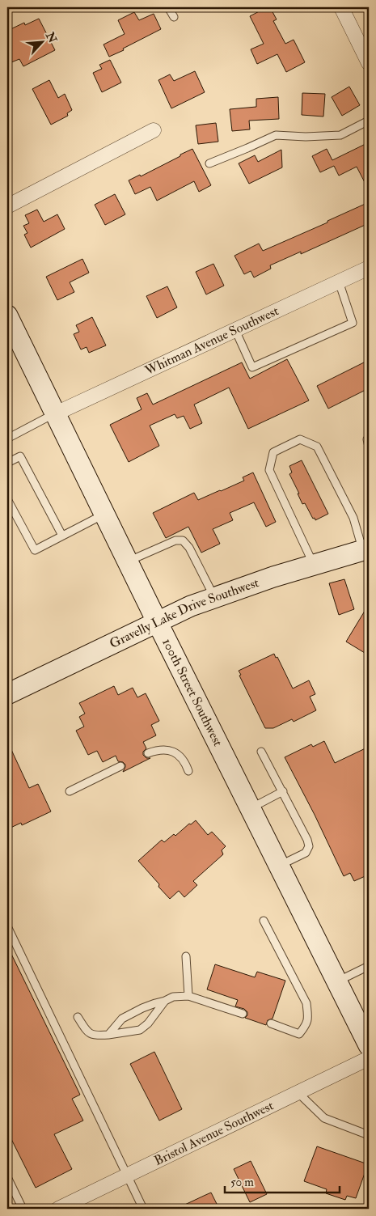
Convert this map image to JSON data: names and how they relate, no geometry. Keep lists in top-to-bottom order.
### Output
{
  "streets": {
    "main road": ["Gravelly Lake Drive Southwest", "100th Street Southwest"],
    "street": ["Whitman Avenue Southwest", "Bristol Avenue Southwest"]
  },
  "crossings": [
    ["Whitman Avenue Southwest", "100th Street Southwest"],
    ["Gravelly Lake Drive Southwest", "100th Street Southwest"]
  ],
  "scale_bar": "50 m",
  "north": "top right"
}
